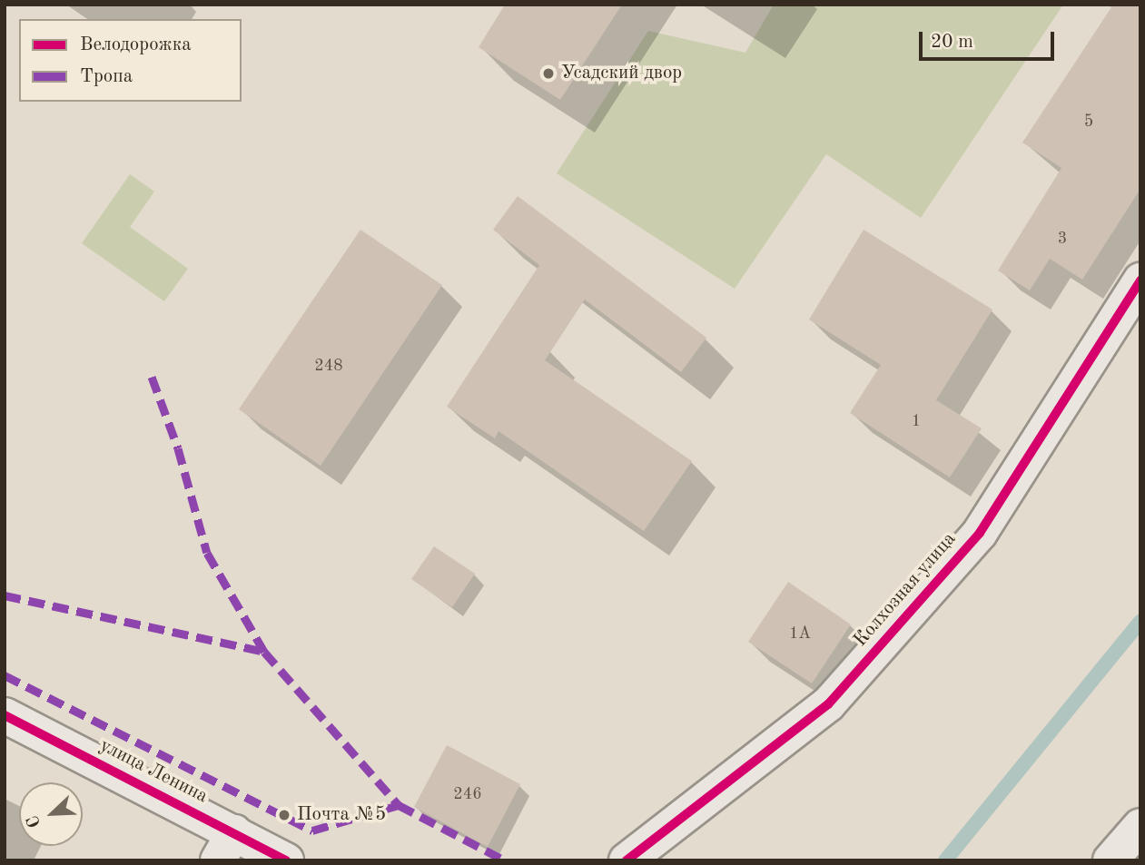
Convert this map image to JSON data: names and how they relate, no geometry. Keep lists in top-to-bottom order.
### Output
{
  "streets": {
    "street": ["Колхозная улица", "улица Ленина"]
  },
  "places": ["Усадский двор", "Почта №5"],
  "house_numbers": [
    "5",
    "3",
    "248",
    "1",
    "1А",
    "246"
  ],
  "legend": ["Велодорожка", "Тропа"],
  "scale_bar": "20 m",
  "north": "bottom left"
}
